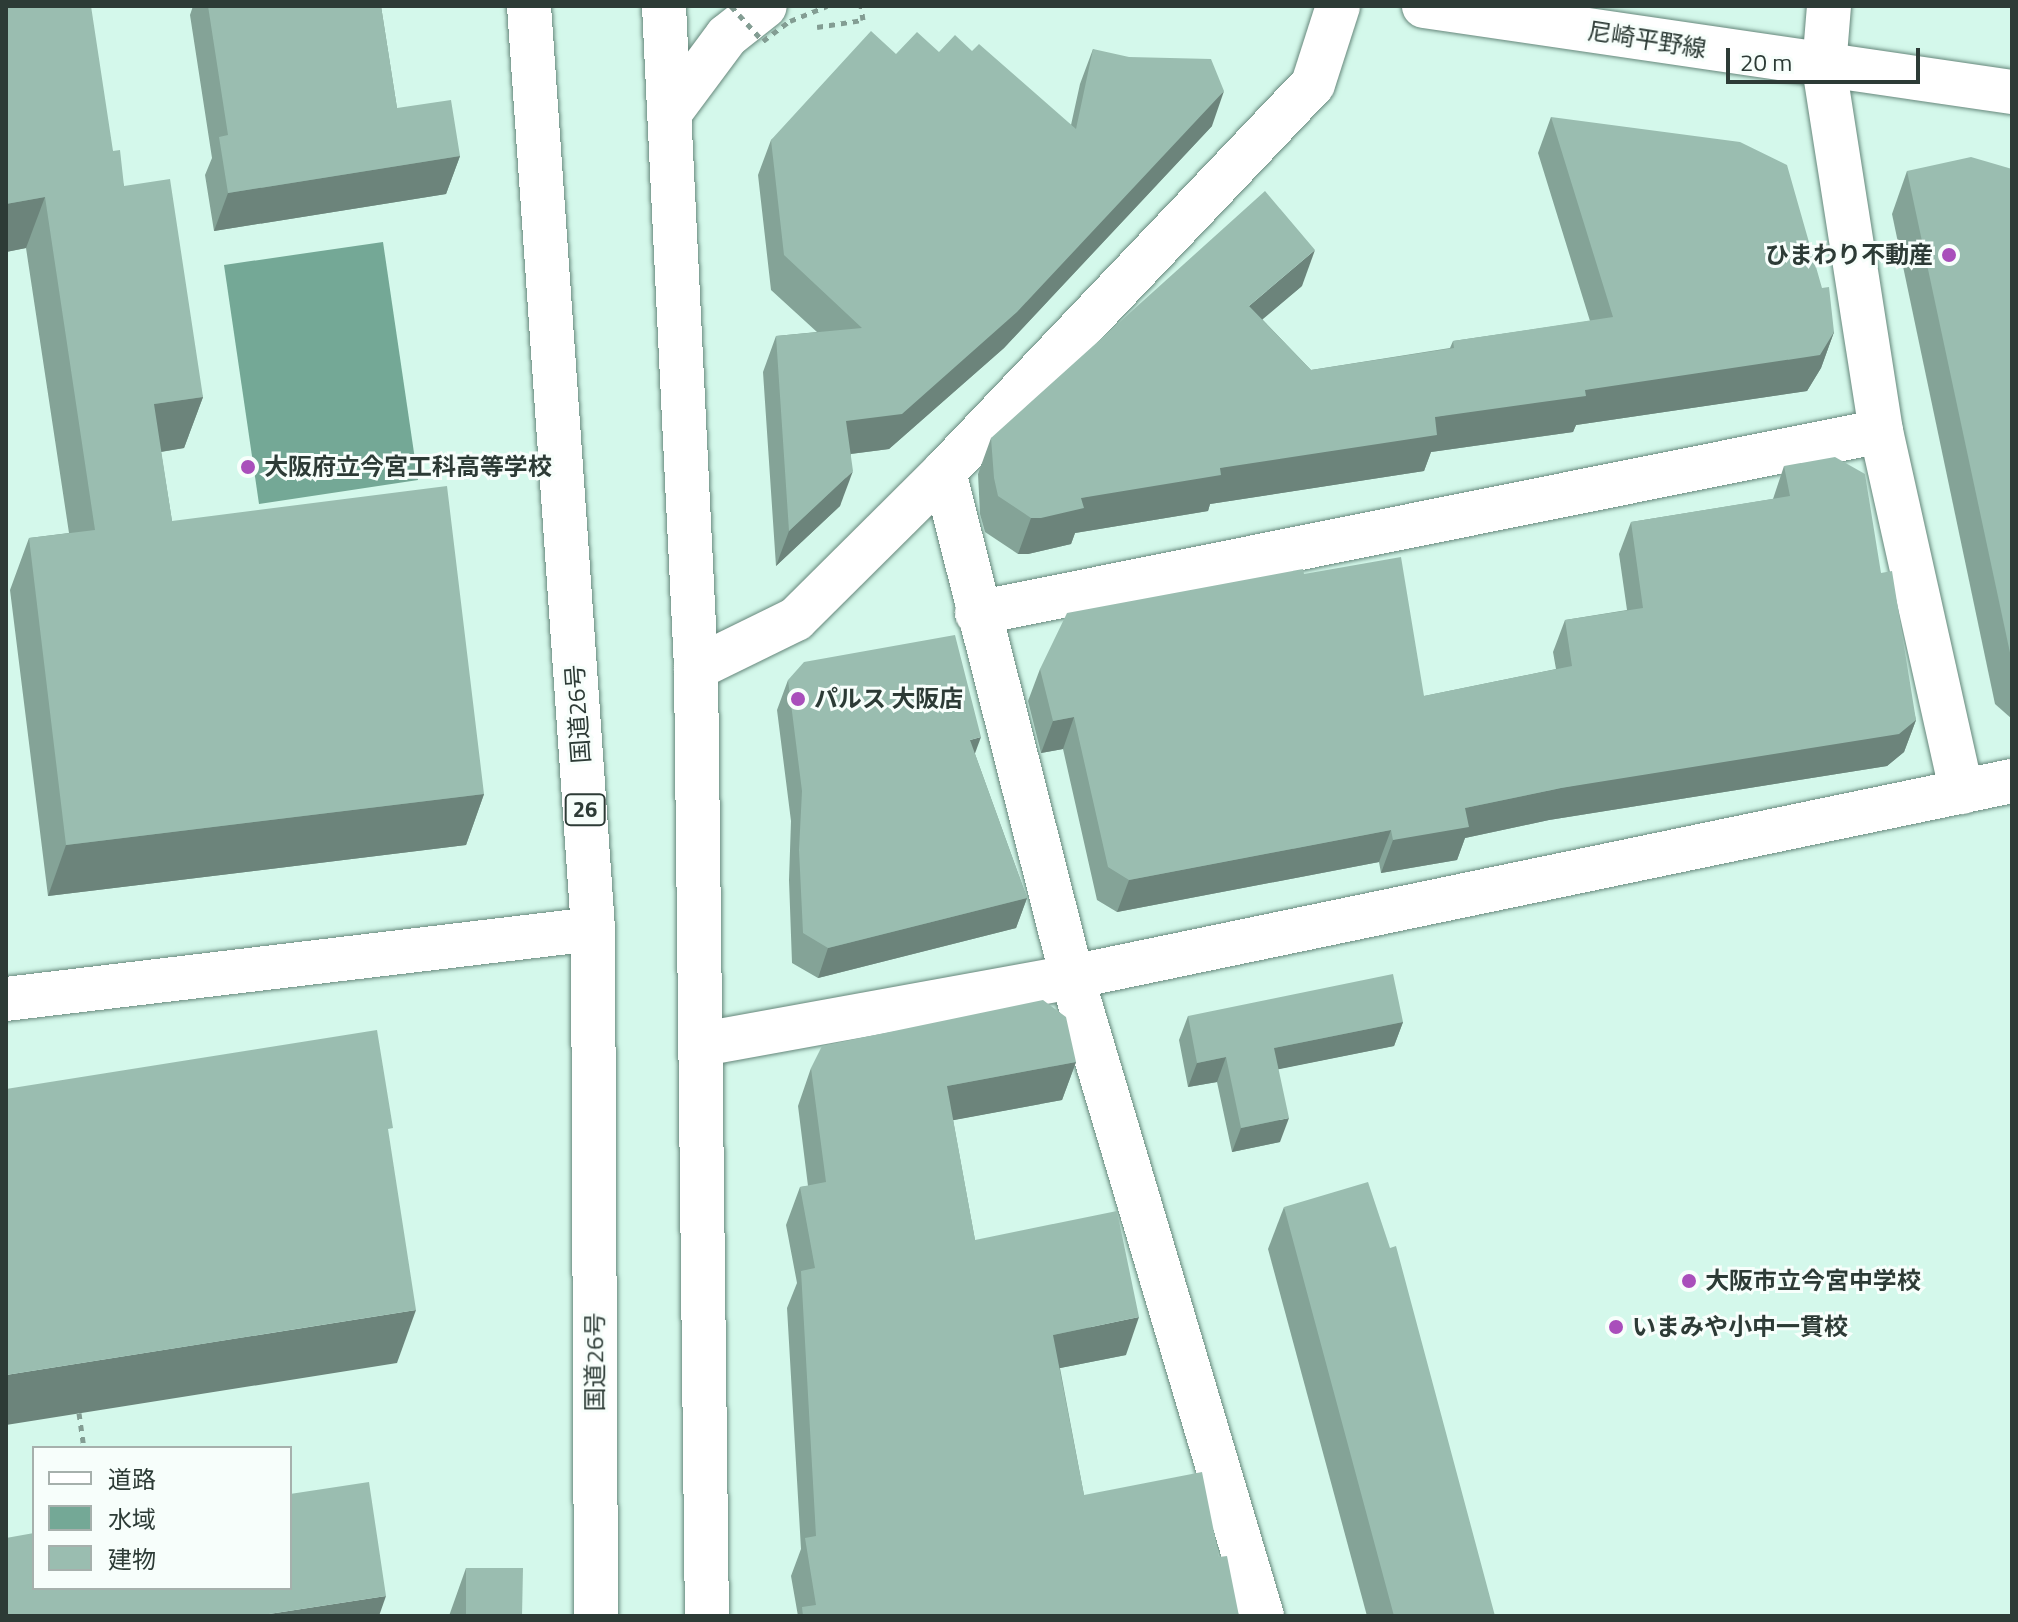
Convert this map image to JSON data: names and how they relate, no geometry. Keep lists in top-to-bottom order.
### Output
{
  "streets": {
    "main road": ["尼崎平野線", "国道26号", "26"]
  },
  "places": [
    "ひまわり不動産",
    "大阪府立今宮工科高等学校",
    "パルス 大阪店",
    "大阪市立今宮中学校",
    "いまみや小中一貫校"
  ],
  "legend": ["道路", "水域", "建物"],
  "scale_bar": "20 m"
}
